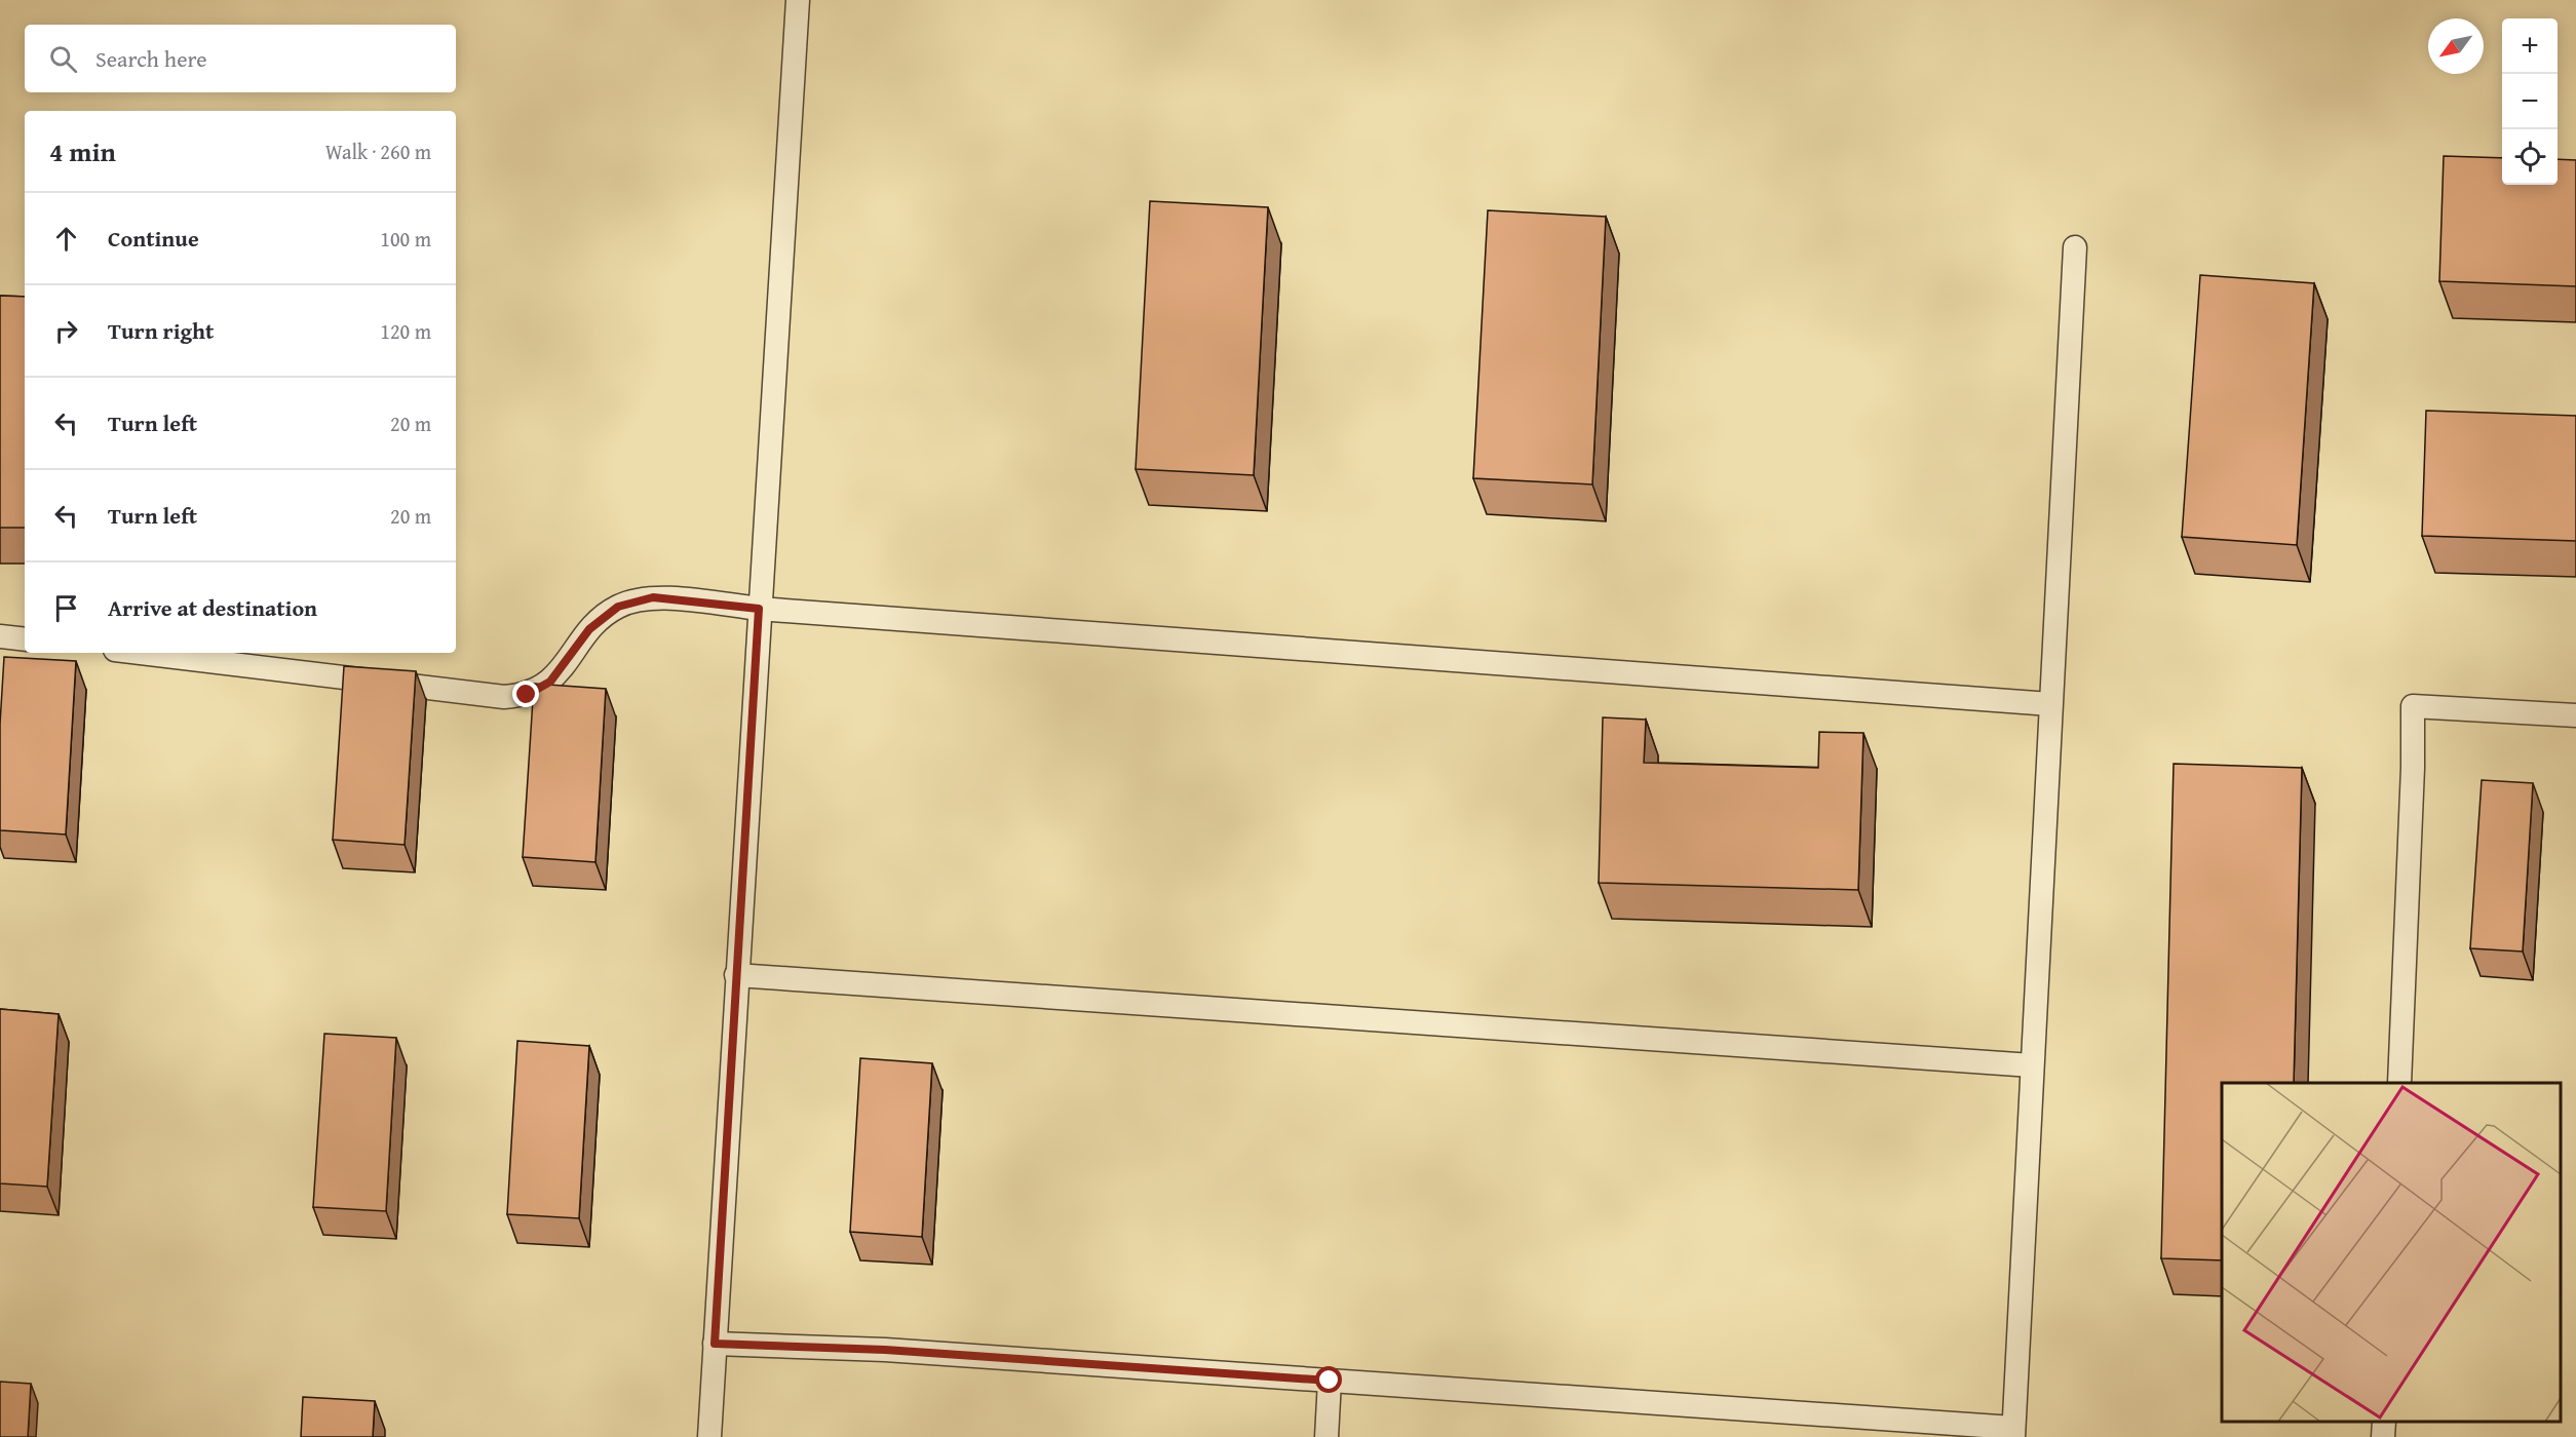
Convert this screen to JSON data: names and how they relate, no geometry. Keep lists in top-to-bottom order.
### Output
{
  "north": "bottom left",
  "page": {
    "map_buttons": ["+", "−"],
    "search": "Search here",
    "heading": ["4 min", "Walk · 260 m"],
    "list": [
      ["Continue", "100 m"],
      ["Turn right", "120 m"],
      ["Turn left", "20 m"],
      ["Turn left", "20 m"],
      "Arrive at destination"
    ]
  }
}
